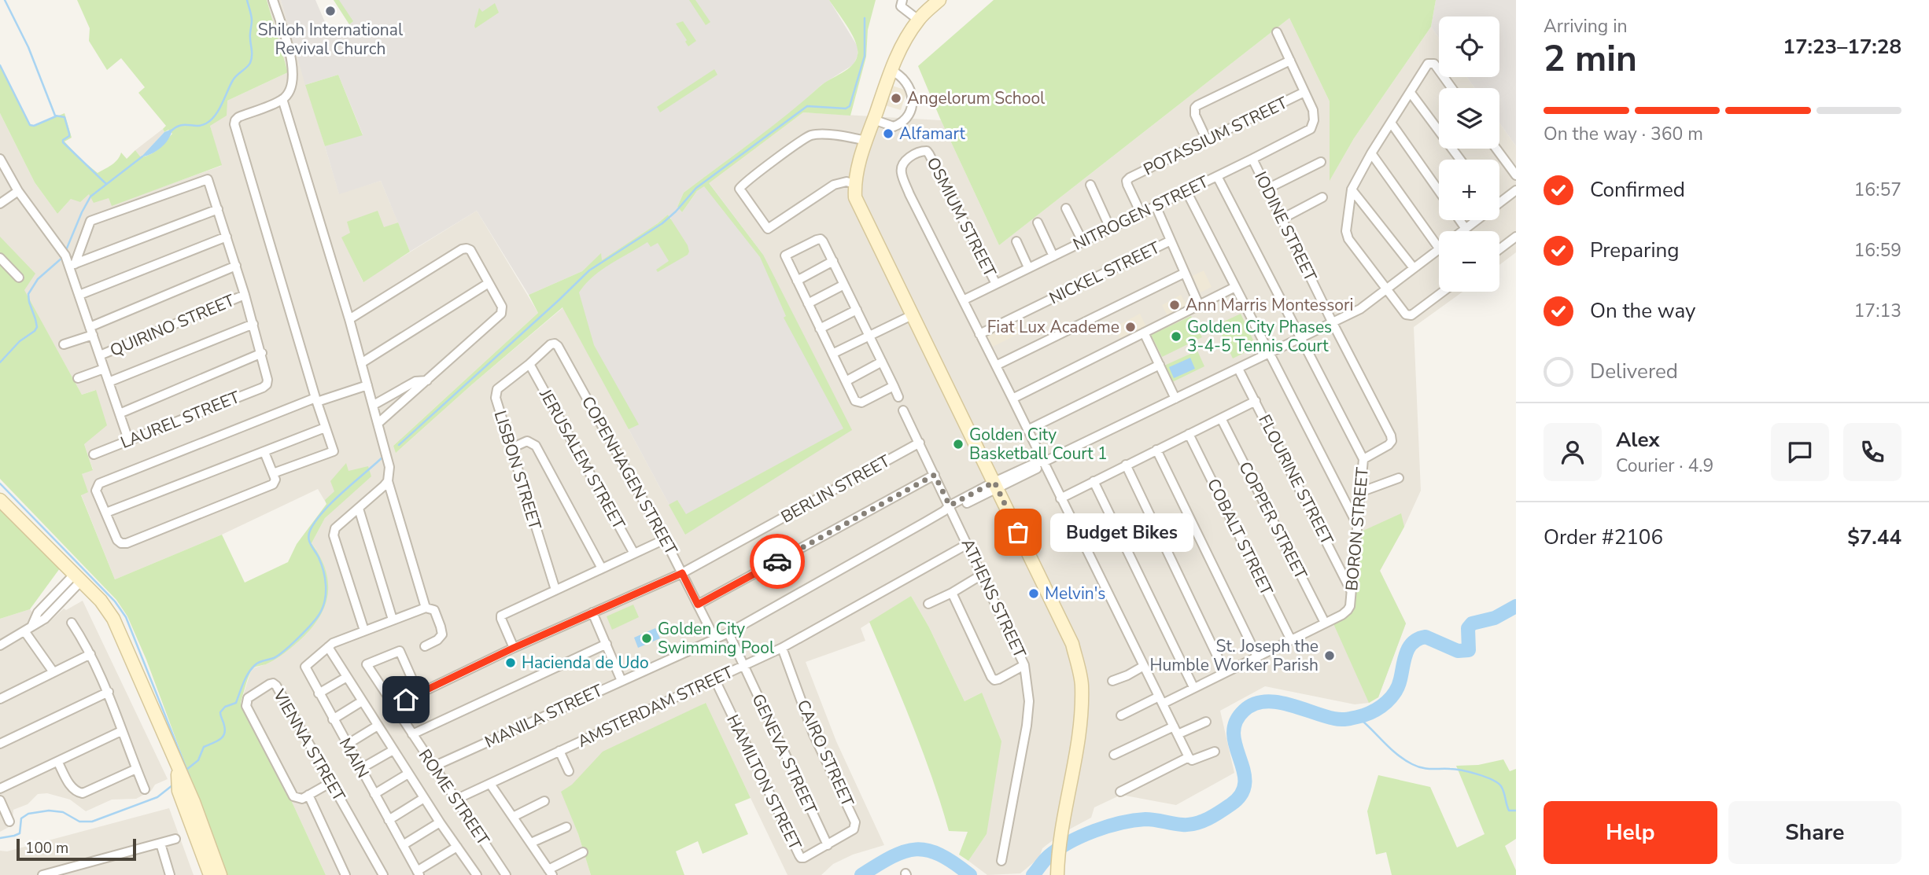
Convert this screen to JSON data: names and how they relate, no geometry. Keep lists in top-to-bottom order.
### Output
{
  "streets": {
    "street": [
      "POTASSIUM STREET",
      "NITROGEN STREET",
      "OSMIUM STREET",
      "IODINE STREET",
      "NICKEL STREET",
      "QUIRINO STREET",
      "LAUREL STREET",
      "JERUSALEM STREET",
      "LISBON STREET",
      "COPENHAGEN STREET",
      "FLOURINE STREET",
      "BERLIN STREET",
      "COPPER STREET",
      "BORON STREET",
      "COBALT STREET",
      "ATHENS STREET",
      "AMSTERDAM STREET",
      "MANILA STREET",
      "VIENNA STREET",
      "CAIRO STREET",
      "GENEVA STREET",
      "MAIN",
      "HAMILTON STREET",
      "ROME STREET"
    ]
  },
  "crossings": [
    ["POTASSIUM STREET", "NITROGEN STREET"],
    ["NITROGEN STREET", "OSMIUM STREET"],
    ["NITROGEN STREET", "IODINE STREET"],
    ["NITROGEN STREET", "BORON STREET"],
    ["IODINE STREET", "BORON STREET"],
    ["IODINE STREET", "MANILA STREET"],
    ["JERUSALEM STREET", "LISBON STREET"],
    ["JERUSALEM STREET", "COPENHAGEN STREET"],
    ["LISBON STREET", "COPENHAGEN STREET"],
    ["COPENHAGEN STREET", "BERLIN STREET"],
    ["COPENHAGEN STREET", "MANILA STREET"],
    ["FLOURINE STREET", "BORON STREET"],
    ["FLOURINE STREET", "MANILA STREET"],
    ["BERLIN STREET", "ATHENS STREET"],
    ["BERLIN STREET", "ROME STREET"],
    ["COPPER STREET", "BORON STREET"],
    ["BORON STREET", "COBALT STREET"],
    ["BORON STREET", "MANILA STREET"],
    ["ATHENS STREET", "AMSTERDAM STREET"],
    ["ATHENS STREET", "MANILA STREET"],
    ["AMSTERDAM STREET", "CAIRO STREET"],
    ["AMSTERDAM STREET", "GENEVA STREET"],
    ["AMSTERDAM STREET", "HAMILTON STREET"],
    ["AMSTERDAM STREET", "ROME STREET"],
    ["MANILA STREET", "GENEVA STREET"],
    ["MANILA STREET", "ROME STREET"],
    ["CAIRO STREET", "GENEVA STREET"],
    ["CAIRO STREET", "HAMILTON STREET"],
    ["GENEVA STREET", "HAMILTON STREET"]
  ],
  "places": [
    "Shiloh International Revival Church",
    "Angelorum School",
    "Alfamart",
    "Ann Marris Montessori",
    "Fiat Lux Academe",
    "Golden City Phases 3-4-5 Tennis Court",
    "Golden City Basketball Court 1",
    "Budget Bikes",
    "Melvin's",
    "Golden City Swimming Pool",
    "St. Joseph the Humble Worker Parish",
    "Hacienda de Udo"
  ],
  "scale_bar": "100 m",
  "page": {
    "heading": ["2 min", "Arriving in", "17:23–17:28"],
    "panel": [
      "Alex",
      "Courier · 4.9",
      "Order #2106",
      "$7.44"
    ],
    "map_buttons": ["+", "−"],
    "bar": "On the way · 360 m",
    "list": [
      ["Confirmed", "16:57"],
      ["Preparing", "16:59"],
      ["On the way", "17:13"],
      "Delivered"
    ],
    "bubble": "Budget Bikes",
    "buttons": ["Help", "Share"],
    "scale": "100 m"
  }
}
